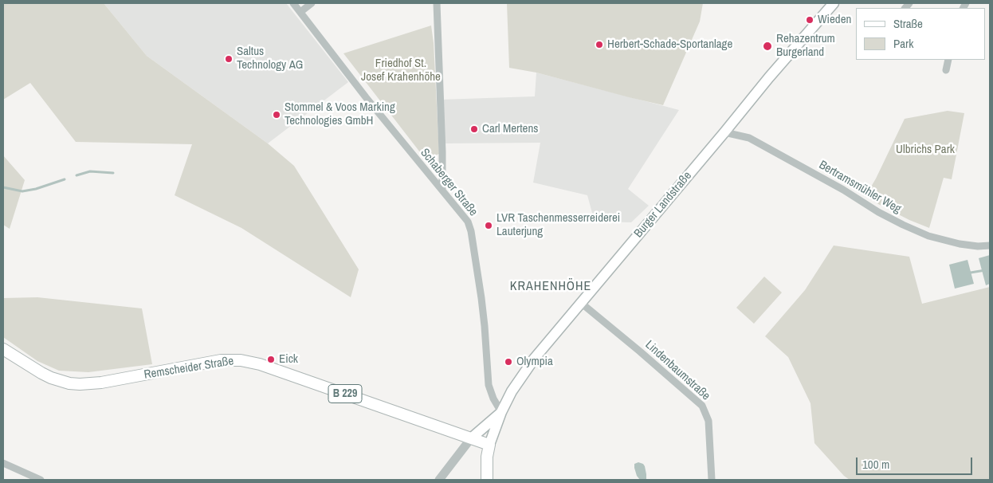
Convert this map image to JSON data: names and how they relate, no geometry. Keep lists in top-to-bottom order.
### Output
{
  "streets": {
    "main road": ["Burger Landstraße", "Remscheider Straße", "B 229"],
    "street": ["Schaberger Straße", "Bertramsmühler Weg", "Lindenbaumstraße"]
  },
  "crossings": [
    ["Schaberger Straße", "Burger Landstraße"],
    ["Bertramsmühler Weg", "Burger Landstraße"],
    ["Burger Landstraße", "Remscheider Straße"],
    ["Burger Landstraße", "Lindenbaumstraße"]
  ],
  "districts": ["KRAHENHÖHE"],
  "parks": ["Friedhof St. Josef Krahenhöhe", "Ulbrichs Park"],
  "places": [
    "Wieden",
    "Herbert-Schade-Sportanlage",
    "Rehazentrum Burgerland",
    "Saltus Technology AG",
    "Stommel & Voos Marking Technologies GmbH",
    "Carl Mertens",
    "LVR Taschenmesserreiderei Lauterjung",
    "Eick",
    "Olympia"
  ],
  "legend": ["Straße", "Park"],
  "scale_bar": "100 m"
}
